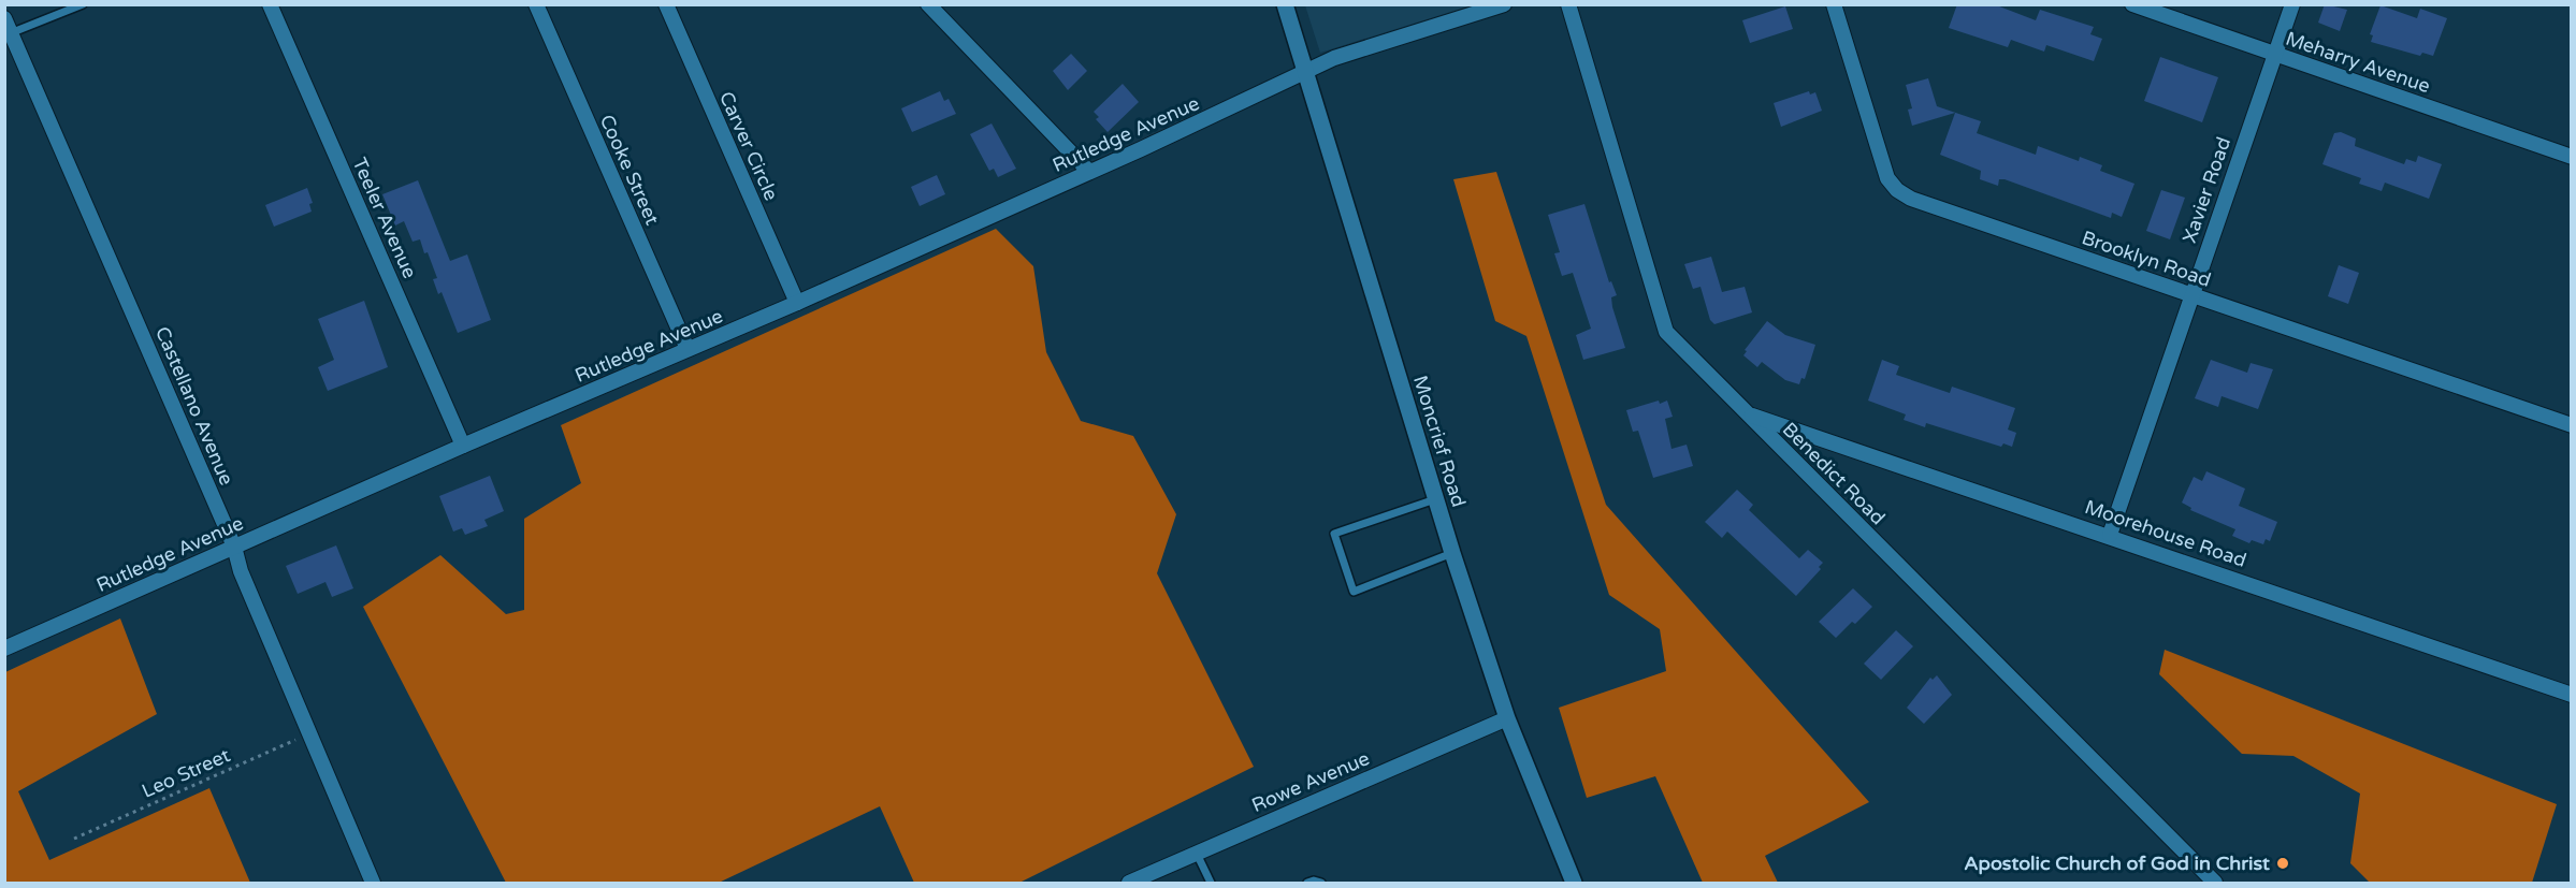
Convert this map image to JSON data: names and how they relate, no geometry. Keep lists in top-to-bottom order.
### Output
{
  "streets": {
    "main road": ["Moncrief Road"],
    "street": [
      "Meharry Avenue",
      "Rutledge Avenue",
      "Carver Circle",
      "Cooke Street",
      "Xavier Road",
      "Teeler Avenue",
      "Brooklyn Road",
      "Castellano Avenue",
      "Benedict Road",
      "Moorehouse Road",
      "Rowe Avenue"
    ],
    "path": ["Leo Street"]
  },
  "crossings": [
    ["Meharry Avenue", "Xavier Road"],
    ["Rutledge Avenue", "Carver Circle"],
    ["Rutledge Avenue", "Cooke Street"],
    ["Rutledge Avenue", "Teeler Avenue"],
    ["Rutledge Avenue", "Castellano Avenue"],
    ["Rutledge Avenue", "Moncrief Road"],
    ["Xavier Road", "Brooklyn Road"],
    ["Xavier Road", "Moorehouse Road"],
    ["Castellano Avenue", "Leo Street"],
    ["Moncrief Road", "Rowe Avenue"],
    ["Benedict Road", "Moorehouse Road"]
  ],
  "places": ["Apostolic Church of God in Christ"]
}
